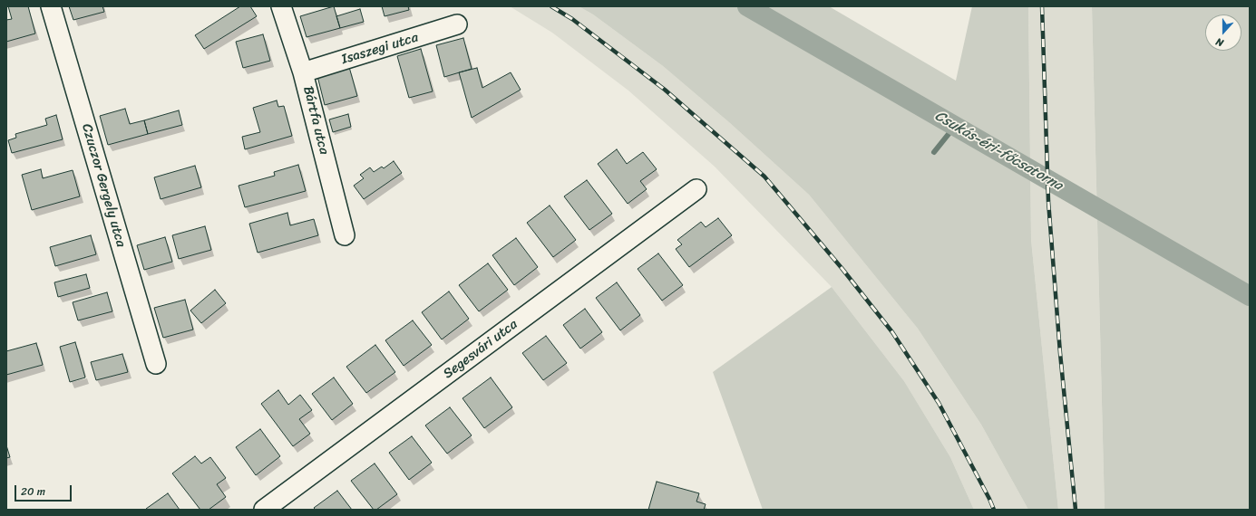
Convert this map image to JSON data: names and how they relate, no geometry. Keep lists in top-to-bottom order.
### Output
{
  "streets": {
    "street": [
      "Isaszegi utca",
      "Bártfa utca",
      "Czuczor Gergely utca",
      "Segesvári utca"
    ]
  },
  "crossings": [
    ["Isaszegi utca", "Bártfa utca"]
  ],
  "water": ["Csukás-éri-főcsatorna"],
  "scale_bar": "20 m",
  "north": "bottom"
}
